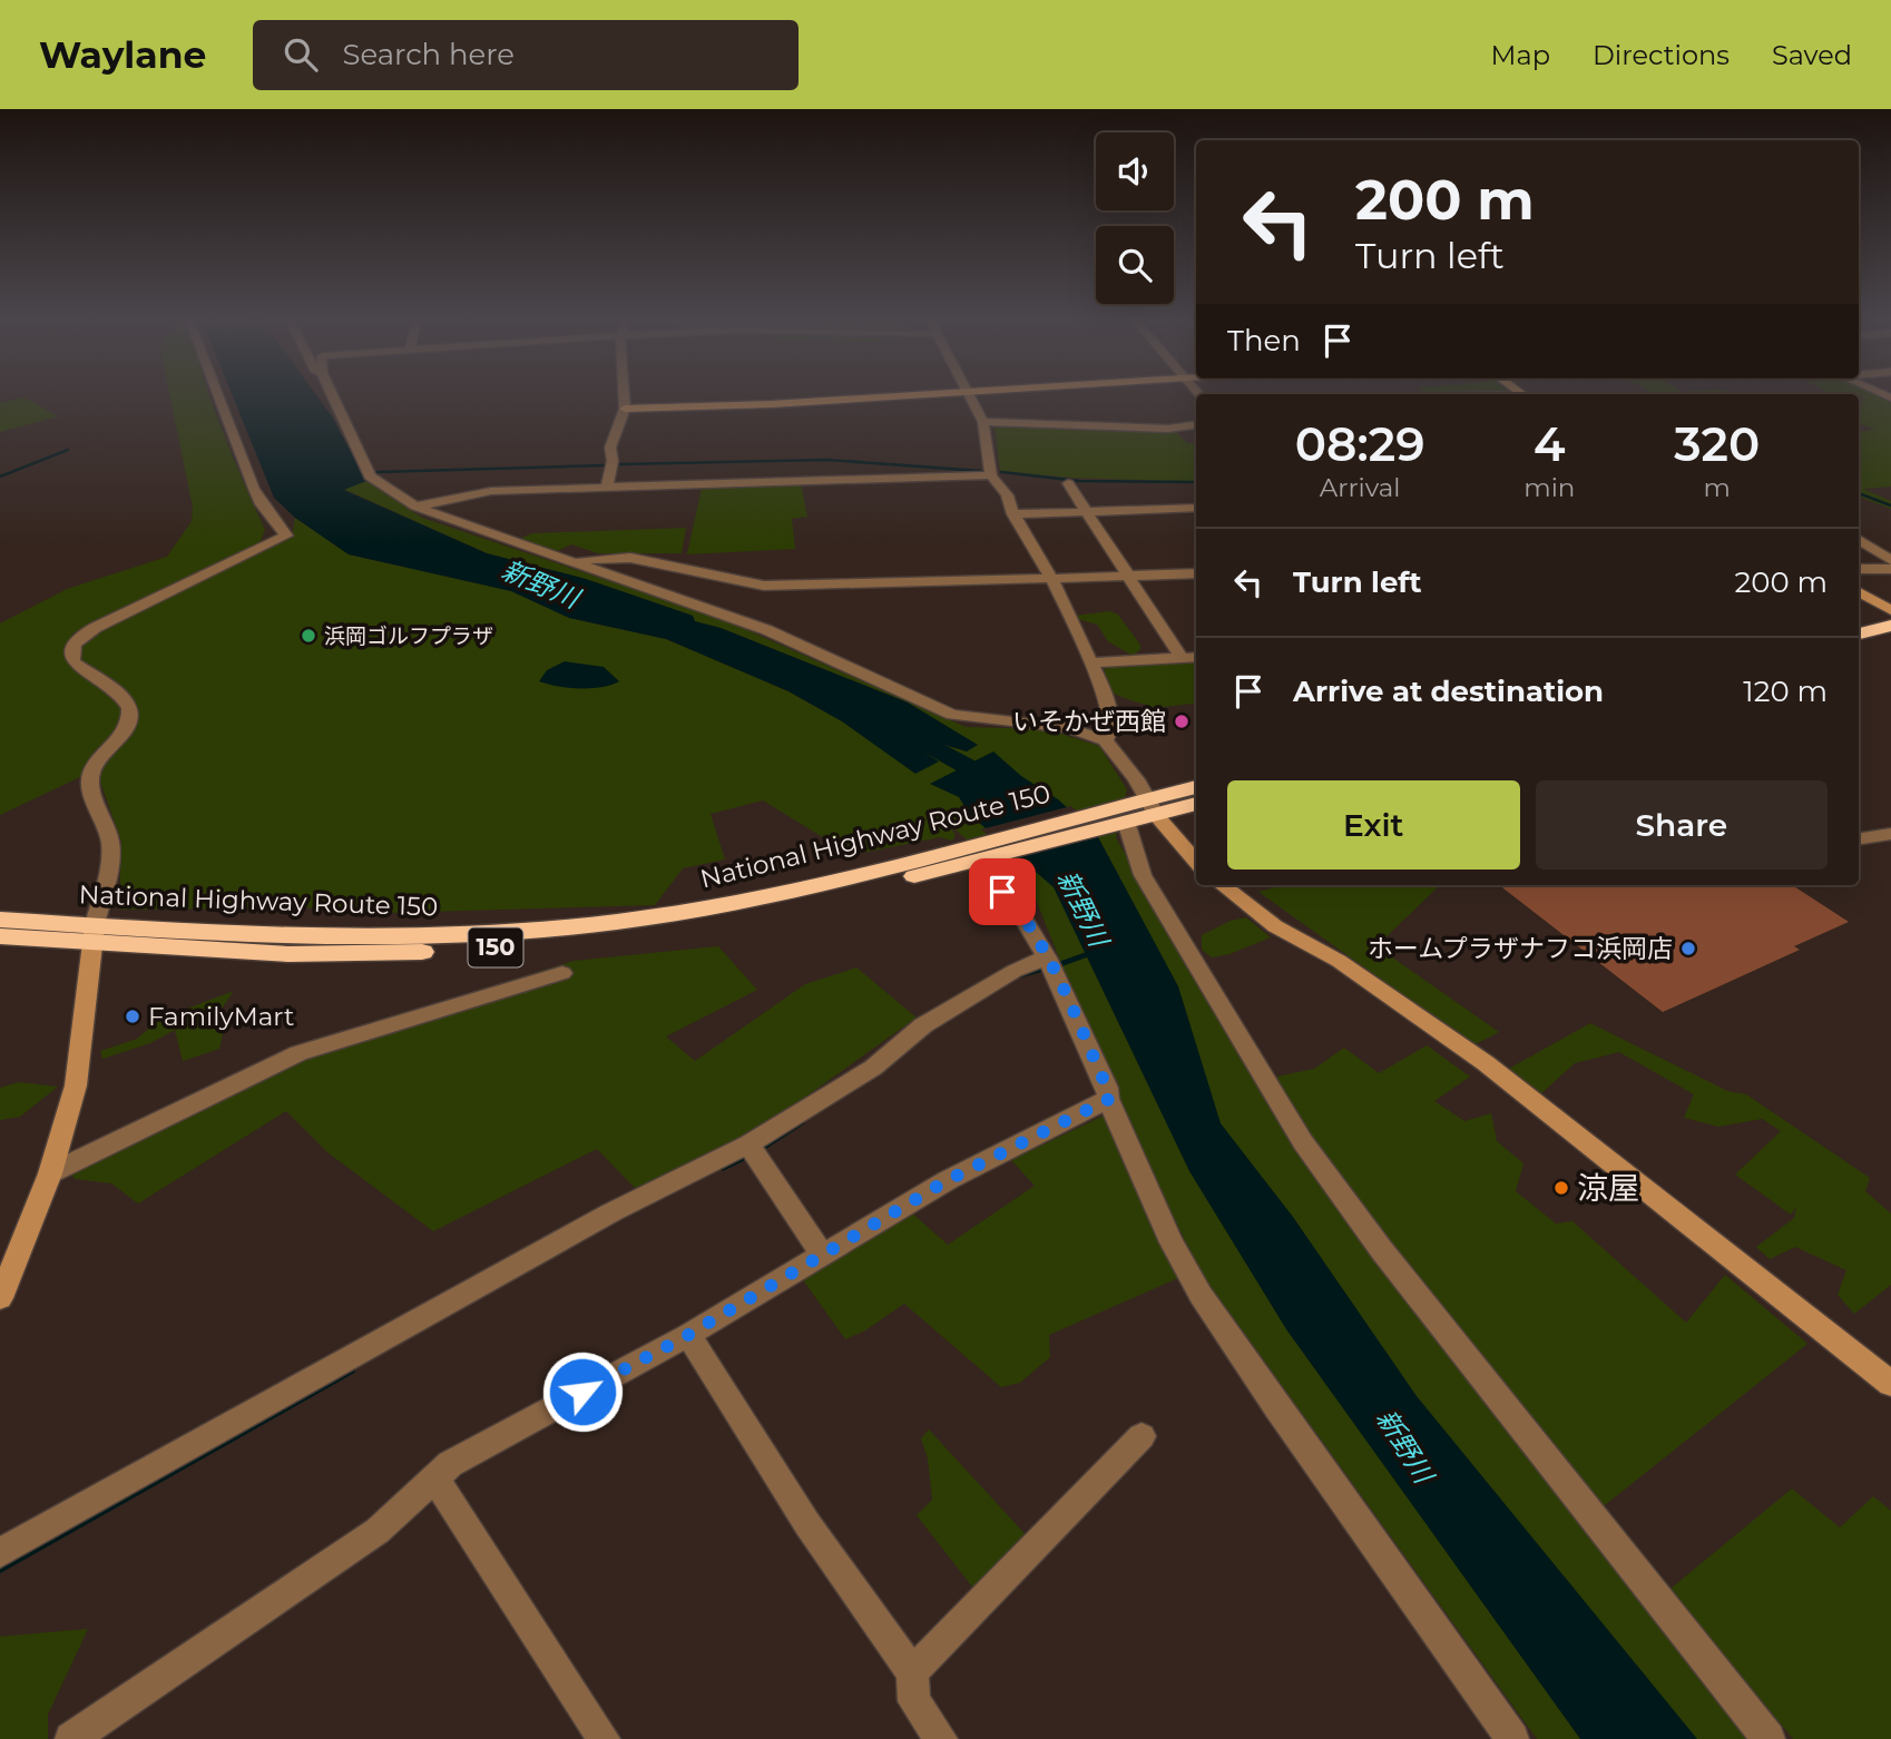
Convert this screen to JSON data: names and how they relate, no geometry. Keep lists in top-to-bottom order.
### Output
{
  "streets": {
    "highway": ["National Highway Route 150", "150"]
  },
  "water": ["新野川"],
  "places": [
    "浜岡ゴルフプラザ",
    "いそかぜ西館",
    "ホームプラザナフコ浜岡店",
    "FamilyMart",
    "涼屋"
  ],
  "page": {
    "header": "Waylane",
    "search": "Search here",
    "nav": ["Map", "Directions", "Saved"],
    "turn": ["200 m", "Turn left"],
    "then": "Then",
    "eta": [
      "08:29",
      "Arrival",
      "4",
      "min",
      "320",
      "m"
    ],
    "list": [
      {
        "name": "Turn left",
        "value": "200 m"
      },
      {
        "name": "Arrive at destination",
        "value": "120 m"
      }
    ],
    "buttons": ["Exit", "Share"]
  }
}
